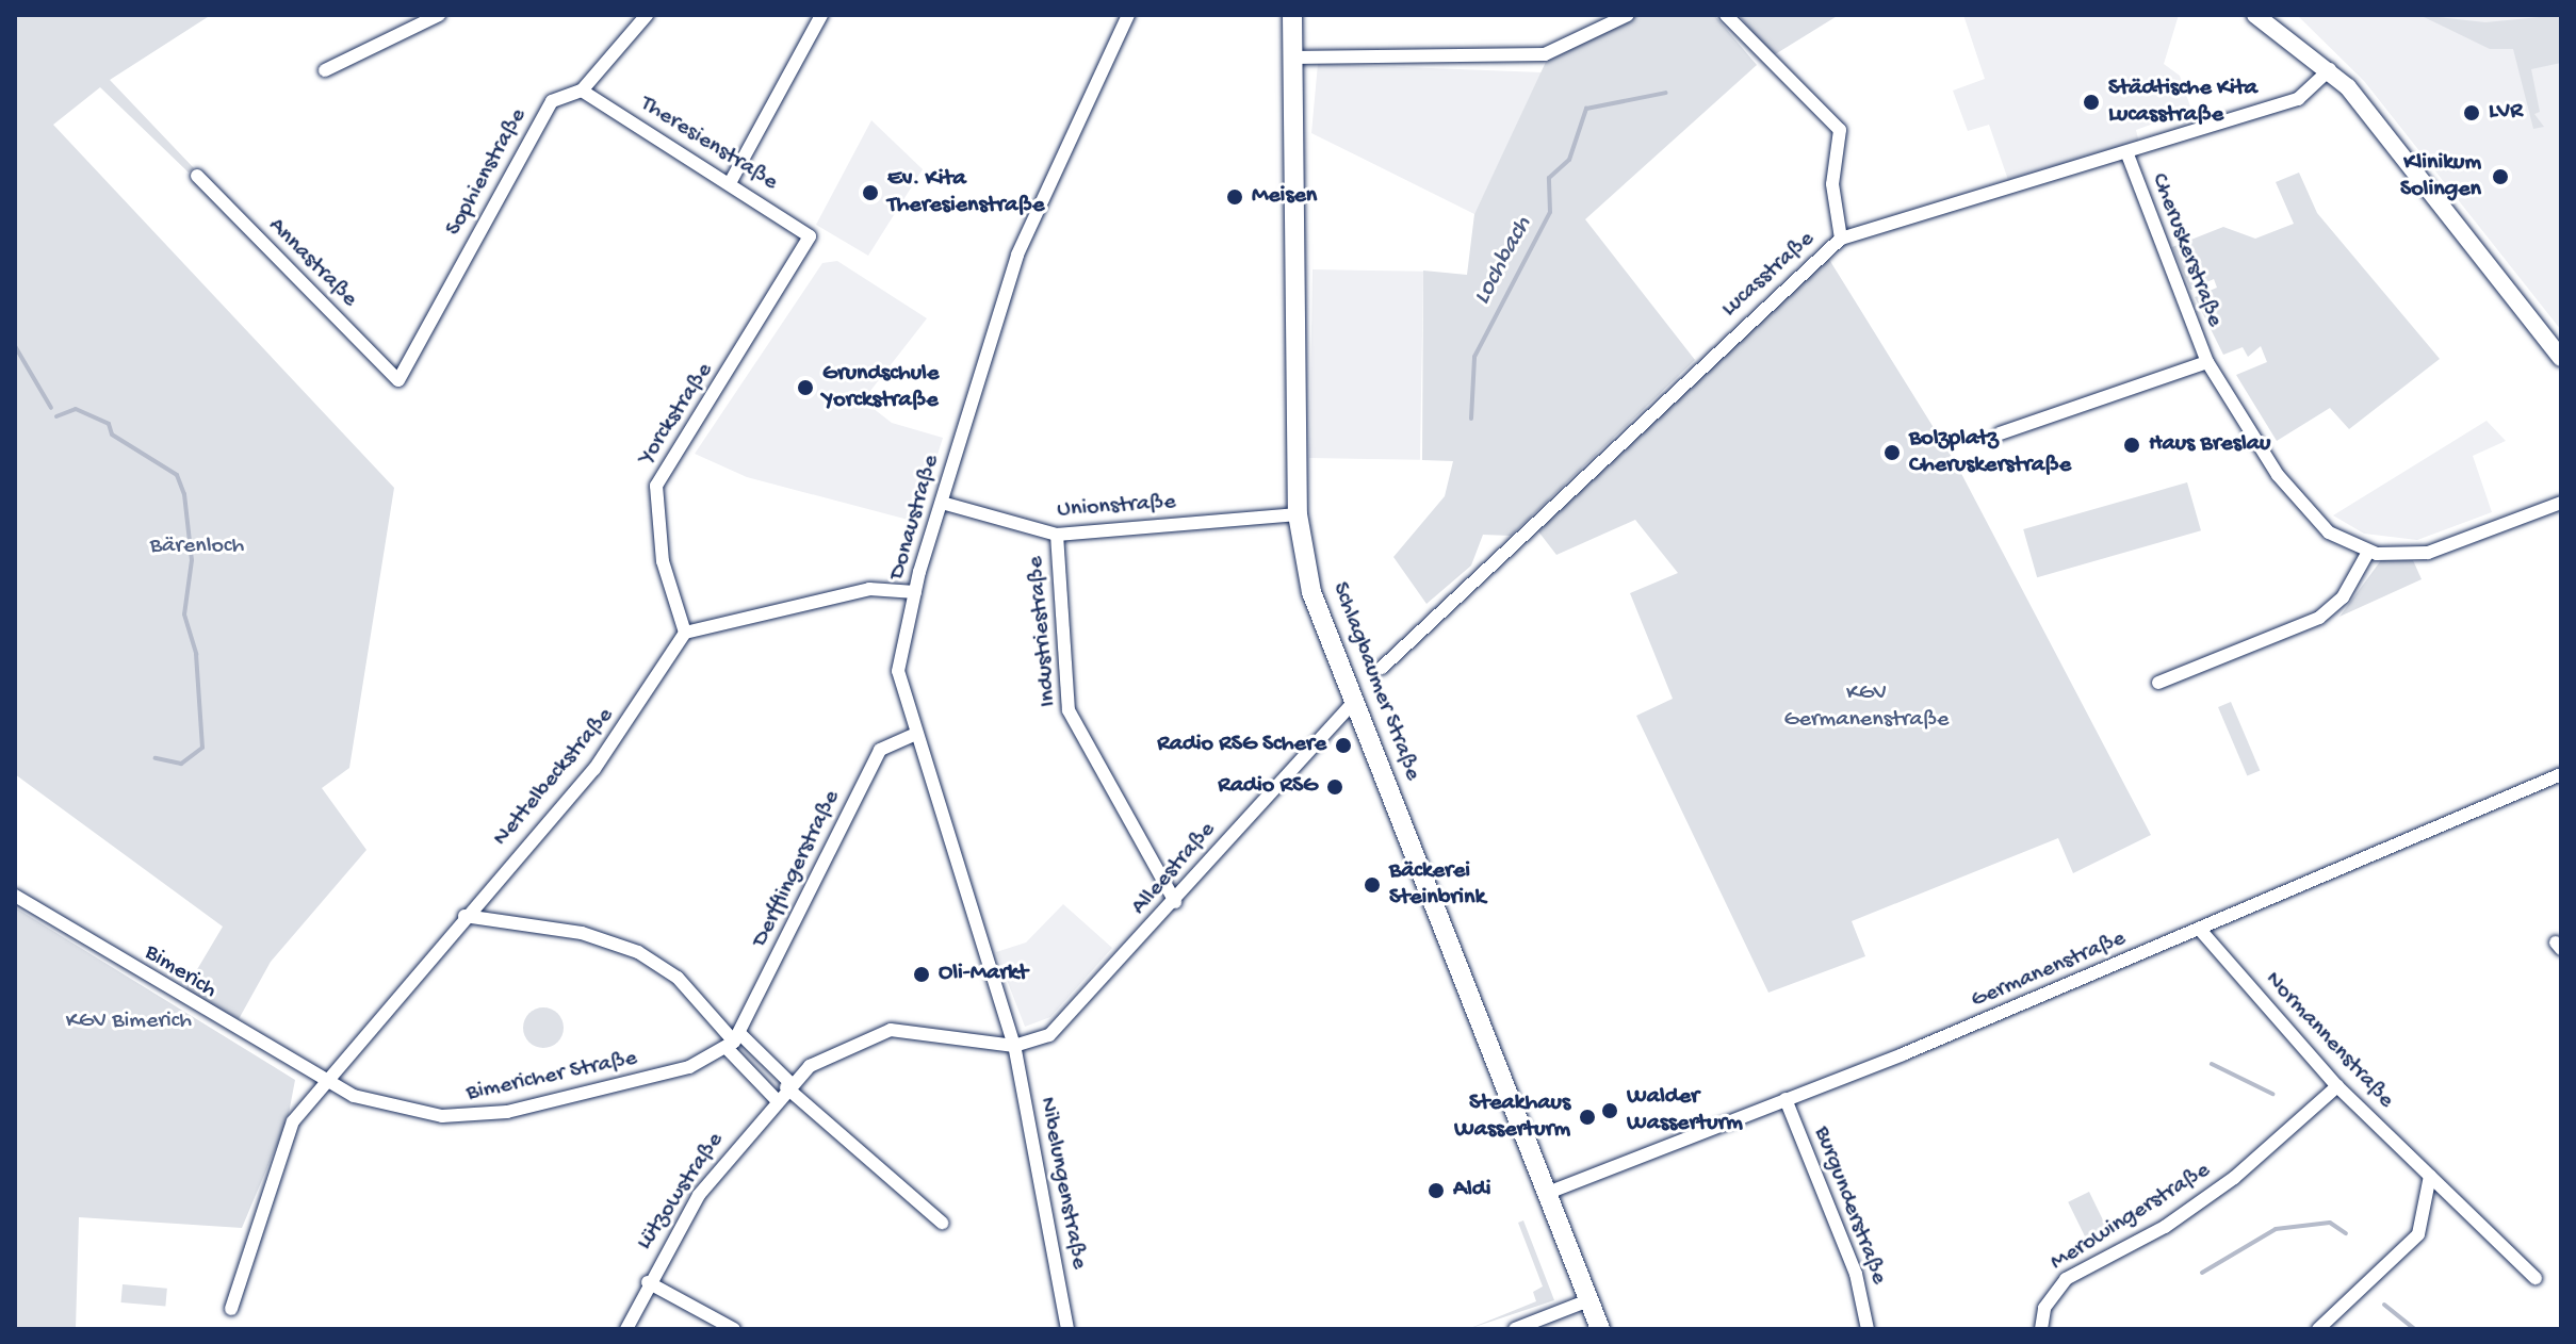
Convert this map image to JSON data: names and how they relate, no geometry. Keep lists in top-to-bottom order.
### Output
{
  "streets": {
    "main road": ["Schlagbaumer Straße"],
    "street": [
      "Theresienstraße",
      "Sophienstraße",
      "Cheruskerstraße",
      "Annastraße",
      "Lucasstraße",
      "Yorckstraße",
      "Unionstraße",
      "Donaustraße",
      "Industriestraße",
      "Nettelbeckstraße",
      "Derfflingerstraße",
      "Alleestraße",
      "Germanenstraße",
      "Bimerich",
      "Normannenstraße",
      "Bimericher Straße",
      "Nibelungenstraße",
      "Lützowstraße",
      "Burgunderstraße",
      "Merowingerstraße"
    ]
  },
  "crossings": [
    ["Theresienstraße", "Sophienstraße"],
    ["Theresienstraße", "Yorckstraße"],
    ["Sophienstraße", "Annastraße"],
    ["Cheruskerstraße", "Lucasstraße"],
    ["Yorckstraße", "Nettelbeckstraße"],
    ["Unionstraße", "Donaustraße"],
    ["Unionstraße", "Industriestraße"],
    ["Unionstraße", "Schlagbaumer Straße"],
    ["Donaustraße", "Derfflingerstraße"],
    ["Donaustraße", "Alleestraße"],
    ["Donaustraße", "Nibelungenstraße"],
    ["Donaustraße", "Lützowstraße"],
    ["Industriestraße", "Alleestraße"],
    ["Schlagbaumer Straße", "Alleestraße"],
    ["Schlagbaumer Straße", "Germanenstraße"],
    ["Nettelbeckstraße", "Bimerich"],
    ["Nettelbeckstraße", "Bimericher Straße"],
    ["Derfflingerstraße", "Bimericher Straße"],
    ["Alleestraße", "Nibelungenstraße"],
    ["Alleestraße", "Lützowstraße"],
    ["Germanenstraße", "Normannenstraße"],
    ["Germanenstraße", "Burgunderstraße"],
    ["Bimerich", "Bimericher Straße"],
    ["Normannenstraße", "Merowingerstraße"],
    ["Nibelungenstraße", "Lützowstraße"]
  ],
  "water": ["Lochbach"],
  "parks": ["Bärenloch", "KGV Germanenstraße", "KGV Bimerich"],
  "places": [
    "Städtische Kita Lucasstraße",
    "LVR",
    "Klinikum Solingen",
    "Ev. Kita Theresienstraße",
    "Meisen",
    "Grundschule Yorckstraße",
    "Haus Breslau",
    "Bolzplatz Cheruskerstraße",
    "Radio RSG Schere",
    "Radio RSG",
    "Bäckerei Steinbrink",
    "Oli-Markt",
    "Walder Wasserturm",
    "Steakhaus Wasserturm",
    "Aldi"
  ]
}
